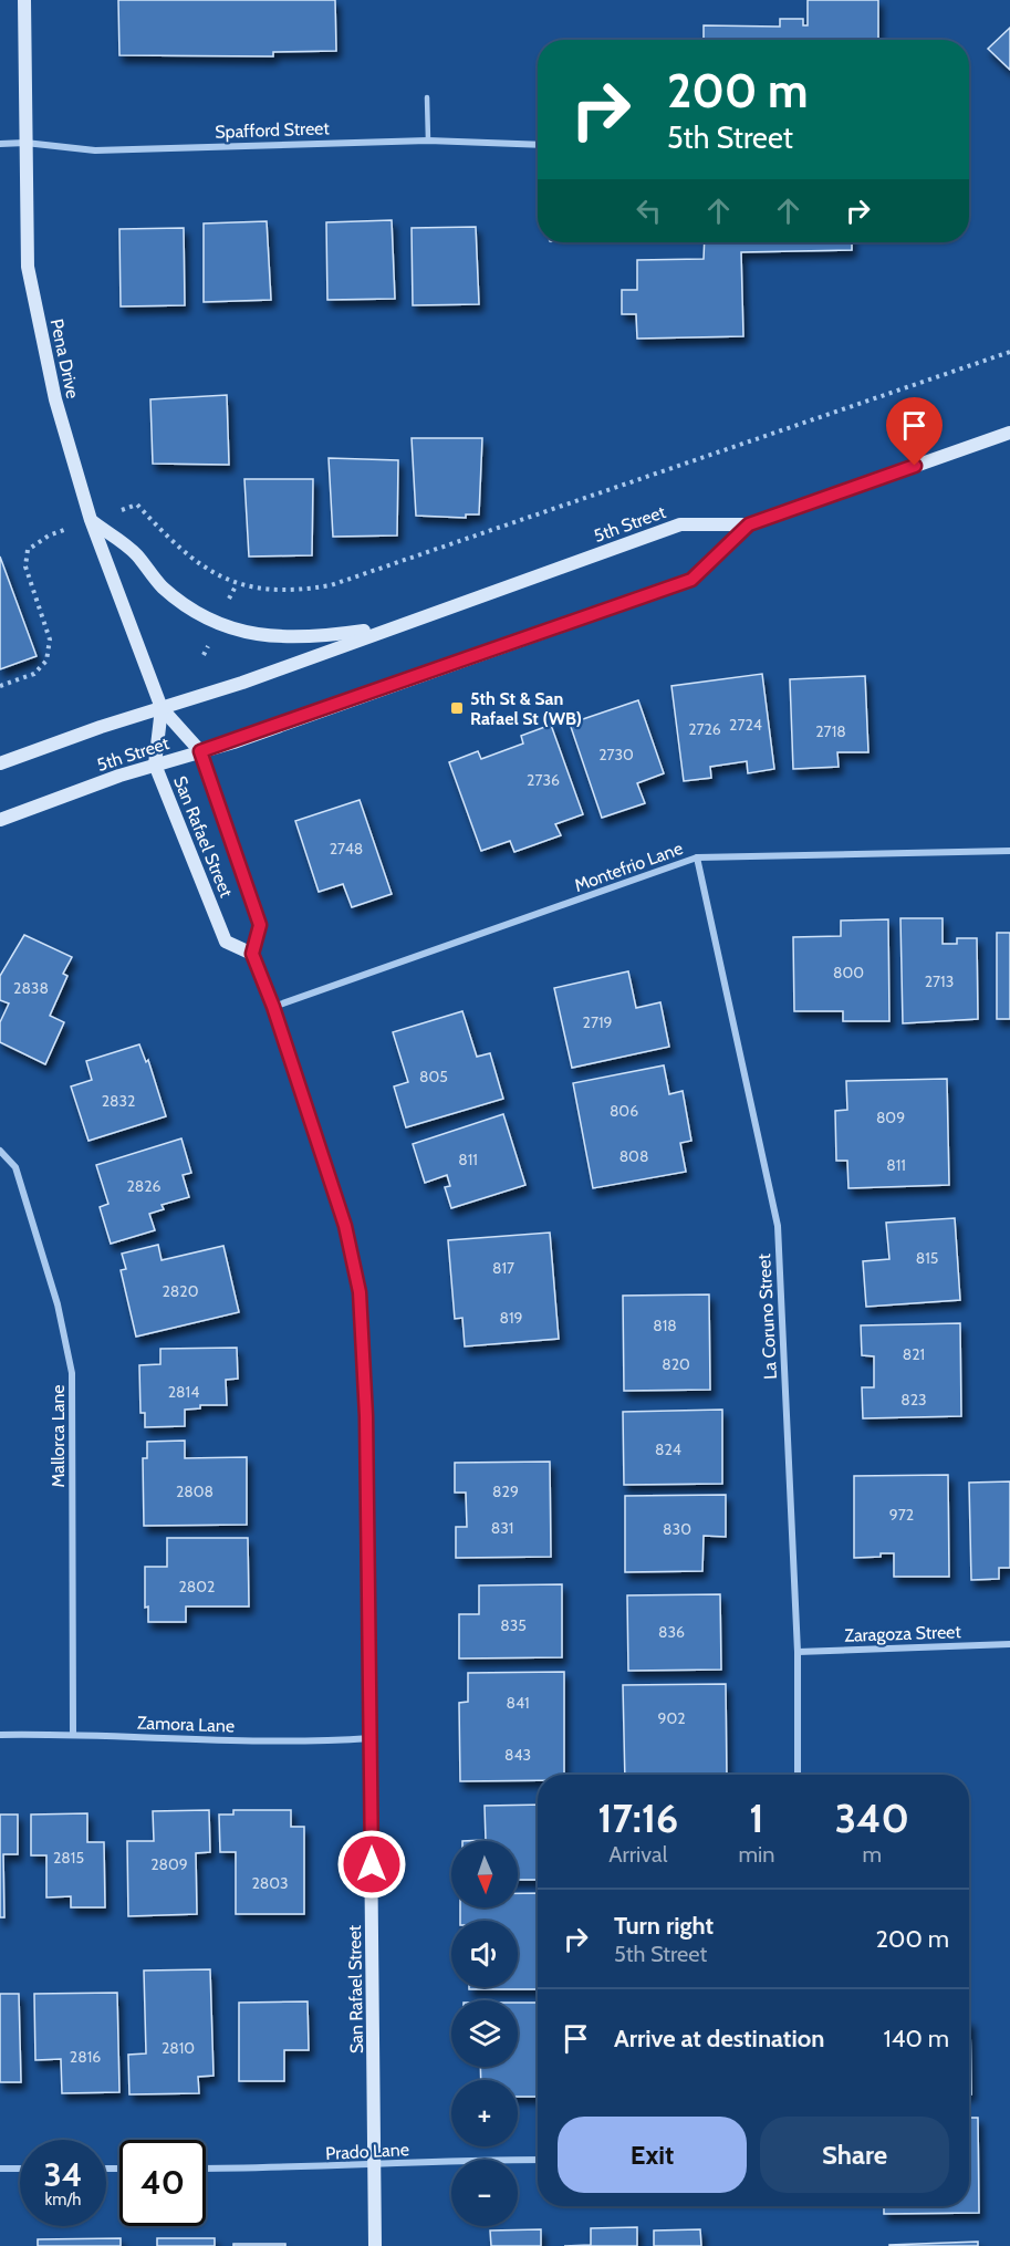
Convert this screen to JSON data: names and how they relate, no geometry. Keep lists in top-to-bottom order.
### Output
{
  "streets": {
    "street": [
      "Spafford Street",
      "Pena Drive",
      "5th Street",
      "San Rafael Street",
      "Montefrio Lane",
      "La Coruno Street",
      "Mallorca Lane",
      "Zaragoza Street",
      "Zamora Lane",
      "Prado Lane"
    ]
  },
  "crossings": [
    ["Spafford Street", "Pena Drive"],
    ["Pena Drive", "5th Street"],
    ["Pena Drive", "San Rafael Street"],
    ["5th Street", "San Rafael Street"],
    ["San Rafael Street", "Montefrio Lane"],
    ["San Rafael Street", "Zamora Lane"],
    ["San Rafael Street", "Prado Lane"],
    ["Montefrio Lane", "La Coruno Street"],
    ["La Coruno Street", "Zaragoza Street"],
    ["Mallorca Lane", "Zamora Lane"]
  ],
  "places": {
    "transit": ["5th St & San Rafael St (WB)"]
  },
  "house_numbers": [
    "2724",
    "2726",
    "2718",
    "2730",
    "2736",
    "2748",
    "800",
    "2713",
    "2838",
    "2719",
    "805",
    "2832",
    "806",
    "809",
    "808",
    "811",
    "811",
    "2826",
    "815",
    "817",
    "2820",
    "819",
    "818",
    "821",
    "820",
    "2814",
    "823",
    "824",
    "2808",
    "829",
    "972",
    "831",
    "830",
    "2802",
    "835",
    "836",
    "841",
    "902",
    "843",
    "2815",
    "2809",
    "2803",
    "2810",
    "2816"
  ],
  "north": "bottom",
  "page": {
    "turn": ["200 m", "5th Street"],
    "eta": [
      "17:16",
      "Arrival",
      "1",
      "min",
      "340",
      "m"
    ],
    "map_buttons": ["+", "−"],
    "list": [
      {
        "name": "Turn right",
        "note": "5th Street",
        "value": "200 m"
      },
      {
        "name": "Arrive at destination",
        "value": "140 m"
      }
    ],
    "buttons": ["Exit", "Share"],
    "speed": "34 km/h",
    "limit": "40"
  }
}
